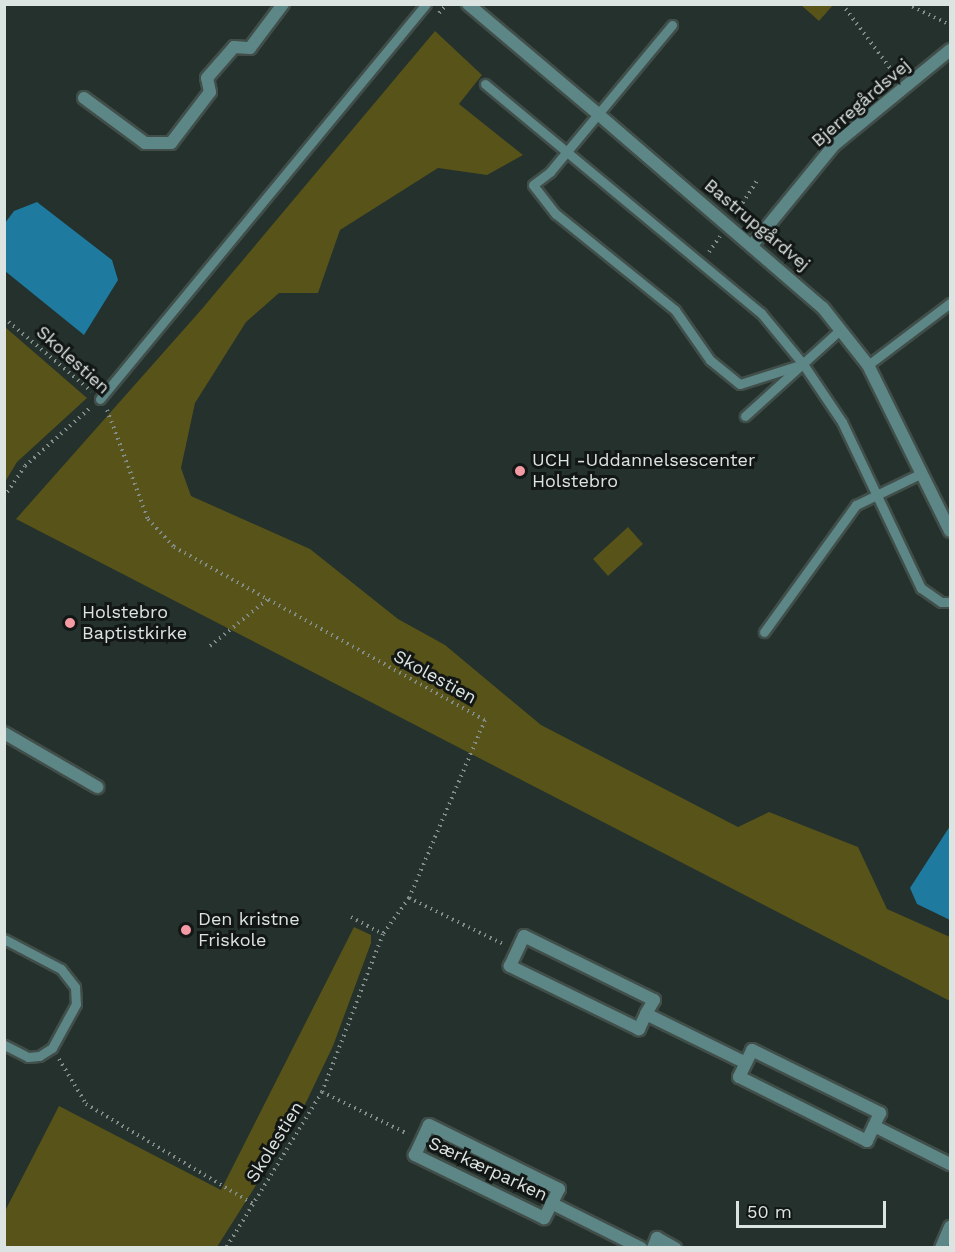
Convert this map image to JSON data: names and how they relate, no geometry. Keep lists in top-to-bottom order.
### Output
{
  "streets": {
    "street": ["Bjerregårdsvej", "Bastrupgårdvej", "Særkærparken"],
    "path": ["Skolestien"]
  },
  "crossings": [
    ["Bjerregårdsvej", "Bastrupgårdvej"]
  ],
  "places": ["UCH -Uddannelsescenter Holstebro", "Holstebro Baptistkirke", "Den kristne Friskole"],
  "scale_bar": "50 m"
}
